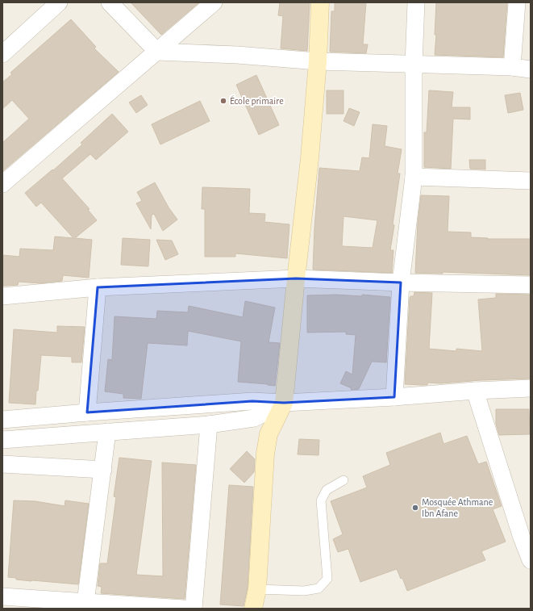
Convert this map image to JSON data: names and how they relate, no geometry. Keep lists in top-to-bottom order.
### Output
{
  "places": ["École primaire", "Mosquée Athmane Ibn Afane"]
}
